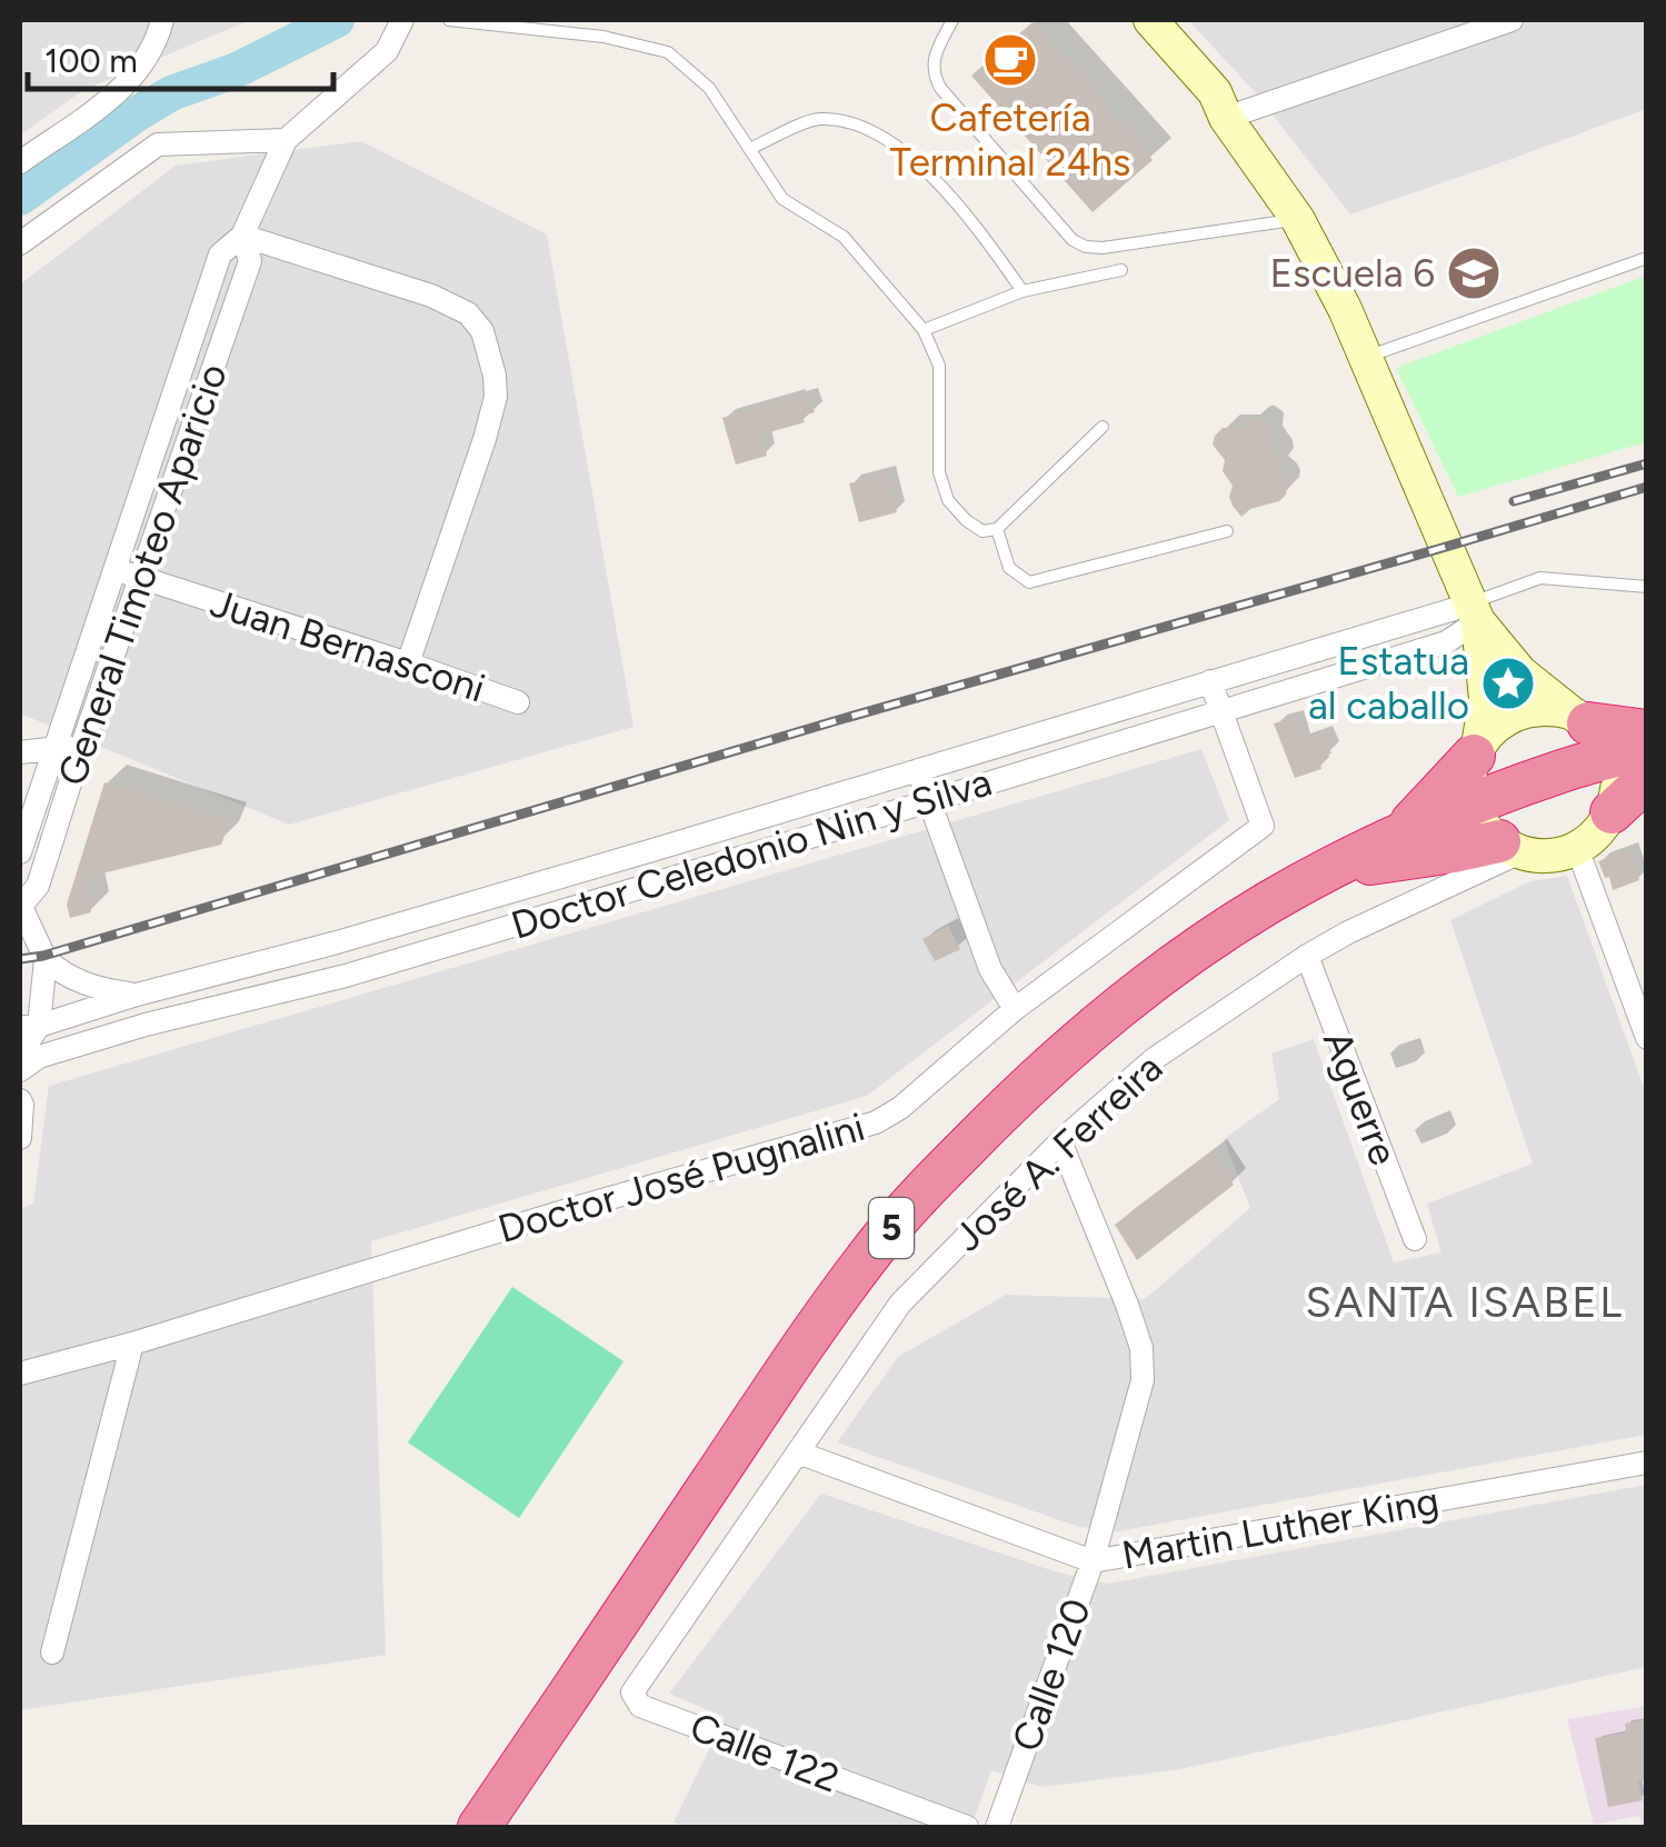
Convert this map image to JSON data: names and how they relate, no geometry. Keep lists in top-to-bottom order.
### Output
{
  "streets": {
    "highway": ["5"],
    "street": [
      "General Timoteo Aparicio",
      "Juan Bernasconi",
      "Doctor Celedonio Nin y Silva",
      "Aguerre",
      "José A. Ferreira",
      "Doctor José Pugnalini",
      "Martin Luther King",
      "Calle 120",
      "Calle 122"
    ]
  },
  "crossings": [
    ["General Timoteo Aparicio", "Juan Bernasconi"],
    ["Doctor Celedonio Nin y Silva", "Doctor José Pugnalini"],
    ["Aguerre", "José A. Ferreira"],
    ["José A. Ferreira", "Martin Luther King"],
    ["José A. Ferreira", "Calle 120"],
    ["José A. Ferreira", "Calle 122"],
    ["Martin Luther King", "Calle 120"]
  ],
  "districts": ["SANTA ISABEL"],
  "places": {
    "cafe": ["Cafetería Terminal 24hs"],
    "school or university": ["Escuela 6"],
    "place": ["Estatua al caballo"]
  },
  "scale_bar": "100 m"
}
